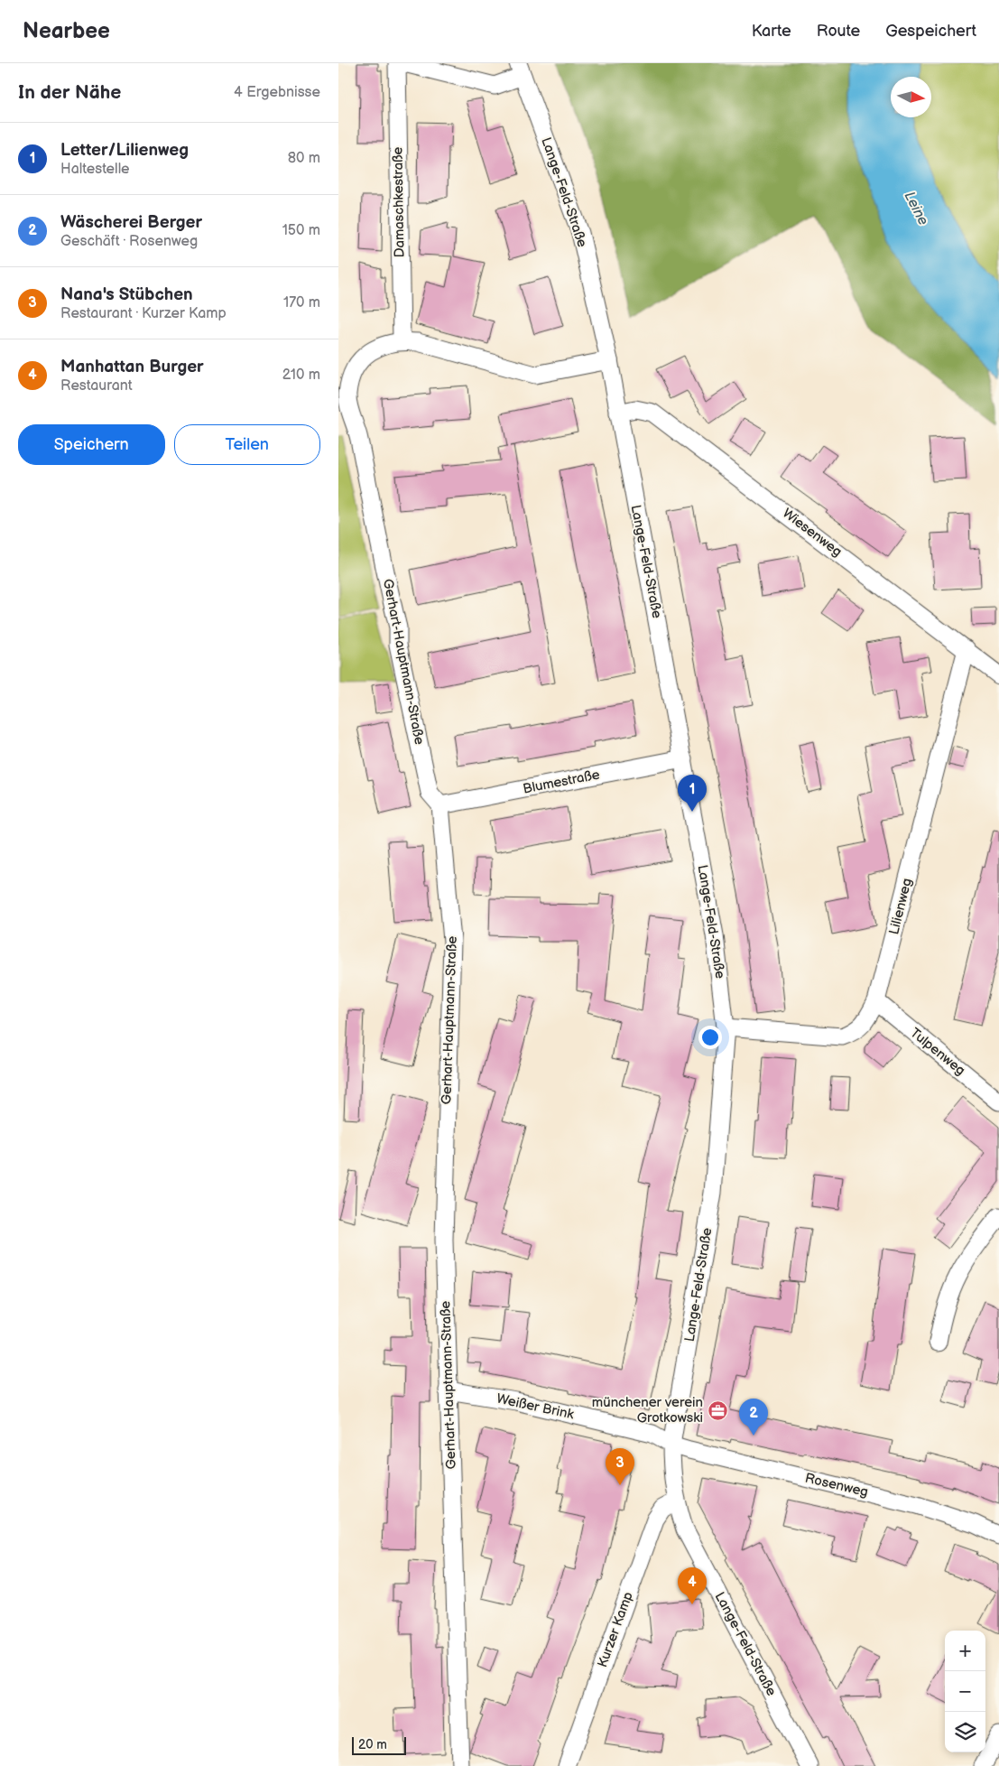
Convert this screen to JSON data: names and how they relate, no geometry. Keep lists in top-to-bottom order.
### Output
{
  "streets": {
    "street": [
      "Lange-Feld-Straße",
      "Damaschkestraße",
      "Wiesenweg",
      "Gerhart-Hauptmann-Straße",
      "Blumestraße",
      "Lilienweg",
      "Tulpenweg",
      "Weißer Brink",
      "Rosenweg",
      "Kurzer Kamp"
    ]
  },
  "crossings": [
    ["Lange-Feld-Straße", "Wiesenweg"],
    ["Lange-Feld-Straße", "Gerhart-Hauptmann-Straße"],
    ["Lange-Feld-Straße", "Blumestraße"],
    ["Lange-Feld-Straße", "Lilienweg"],
    ["Lange-Feld-Straße", "Weißer Brink"],
    ["Lange-Feld-Straße", "Rosenweg"],
    ["Lange-Feld-Straße", "Kurzer Kamp"],
    ["Damaschkestraße", "Gerhart-Hauptmann-Straße"],
    ["Wiesenweg", "Lilienweg"],
    ["Gerhart-Hauptmann-Straße", "Blumestraße"],
    ["Gerhart-Hauptmann-Straße", "Weißer Brink"],
    ["Lilienweg", "Tulpenweg"],
    ["Weißer Brink", "Rosenweg"]
  ],
  "water": ["Leine"],
  "places": {
    "office": ["münchener verein Grotkowski"]
  },
  "scale_bar": "20 m",
  "north": "right",
  "page": {
    "header": "Nearbee",
    "nav": ["Karte", "Route", "Gespeichert"],
    "heading": ["In der Nähe", "4 Ergebnisse"],
    "list": [
      {
        "mark": "1",
        "name": "Letter/Lilienweg",
        "note": "Haltestelle",
        "value": "80 m"
      },
      {
        "mark": "2",
        "name": "Wäscherei Berger",
        "note": "Geschäft · Rosenweg",
        "value": "150 m"
      },
      {
        "mark": "3",
        "name": "Nana's Stübchen",
        "note": "Restaurant · Kurzer Kamp",
        "value": "170 m"
      },
      {
        "mark": "4",
        "name": "Manhattan Burger",
        "note": "Restaurant",
        "value": "210 m"
      }
    ],
    "buttons": ["Speichern", "Teilen"],
    "pins": [
      "1",
      "2",
      "3",
      "4"
    ],
    "map_buttons": ["+", "−"],
    "scale": "20 m"
  }
}
